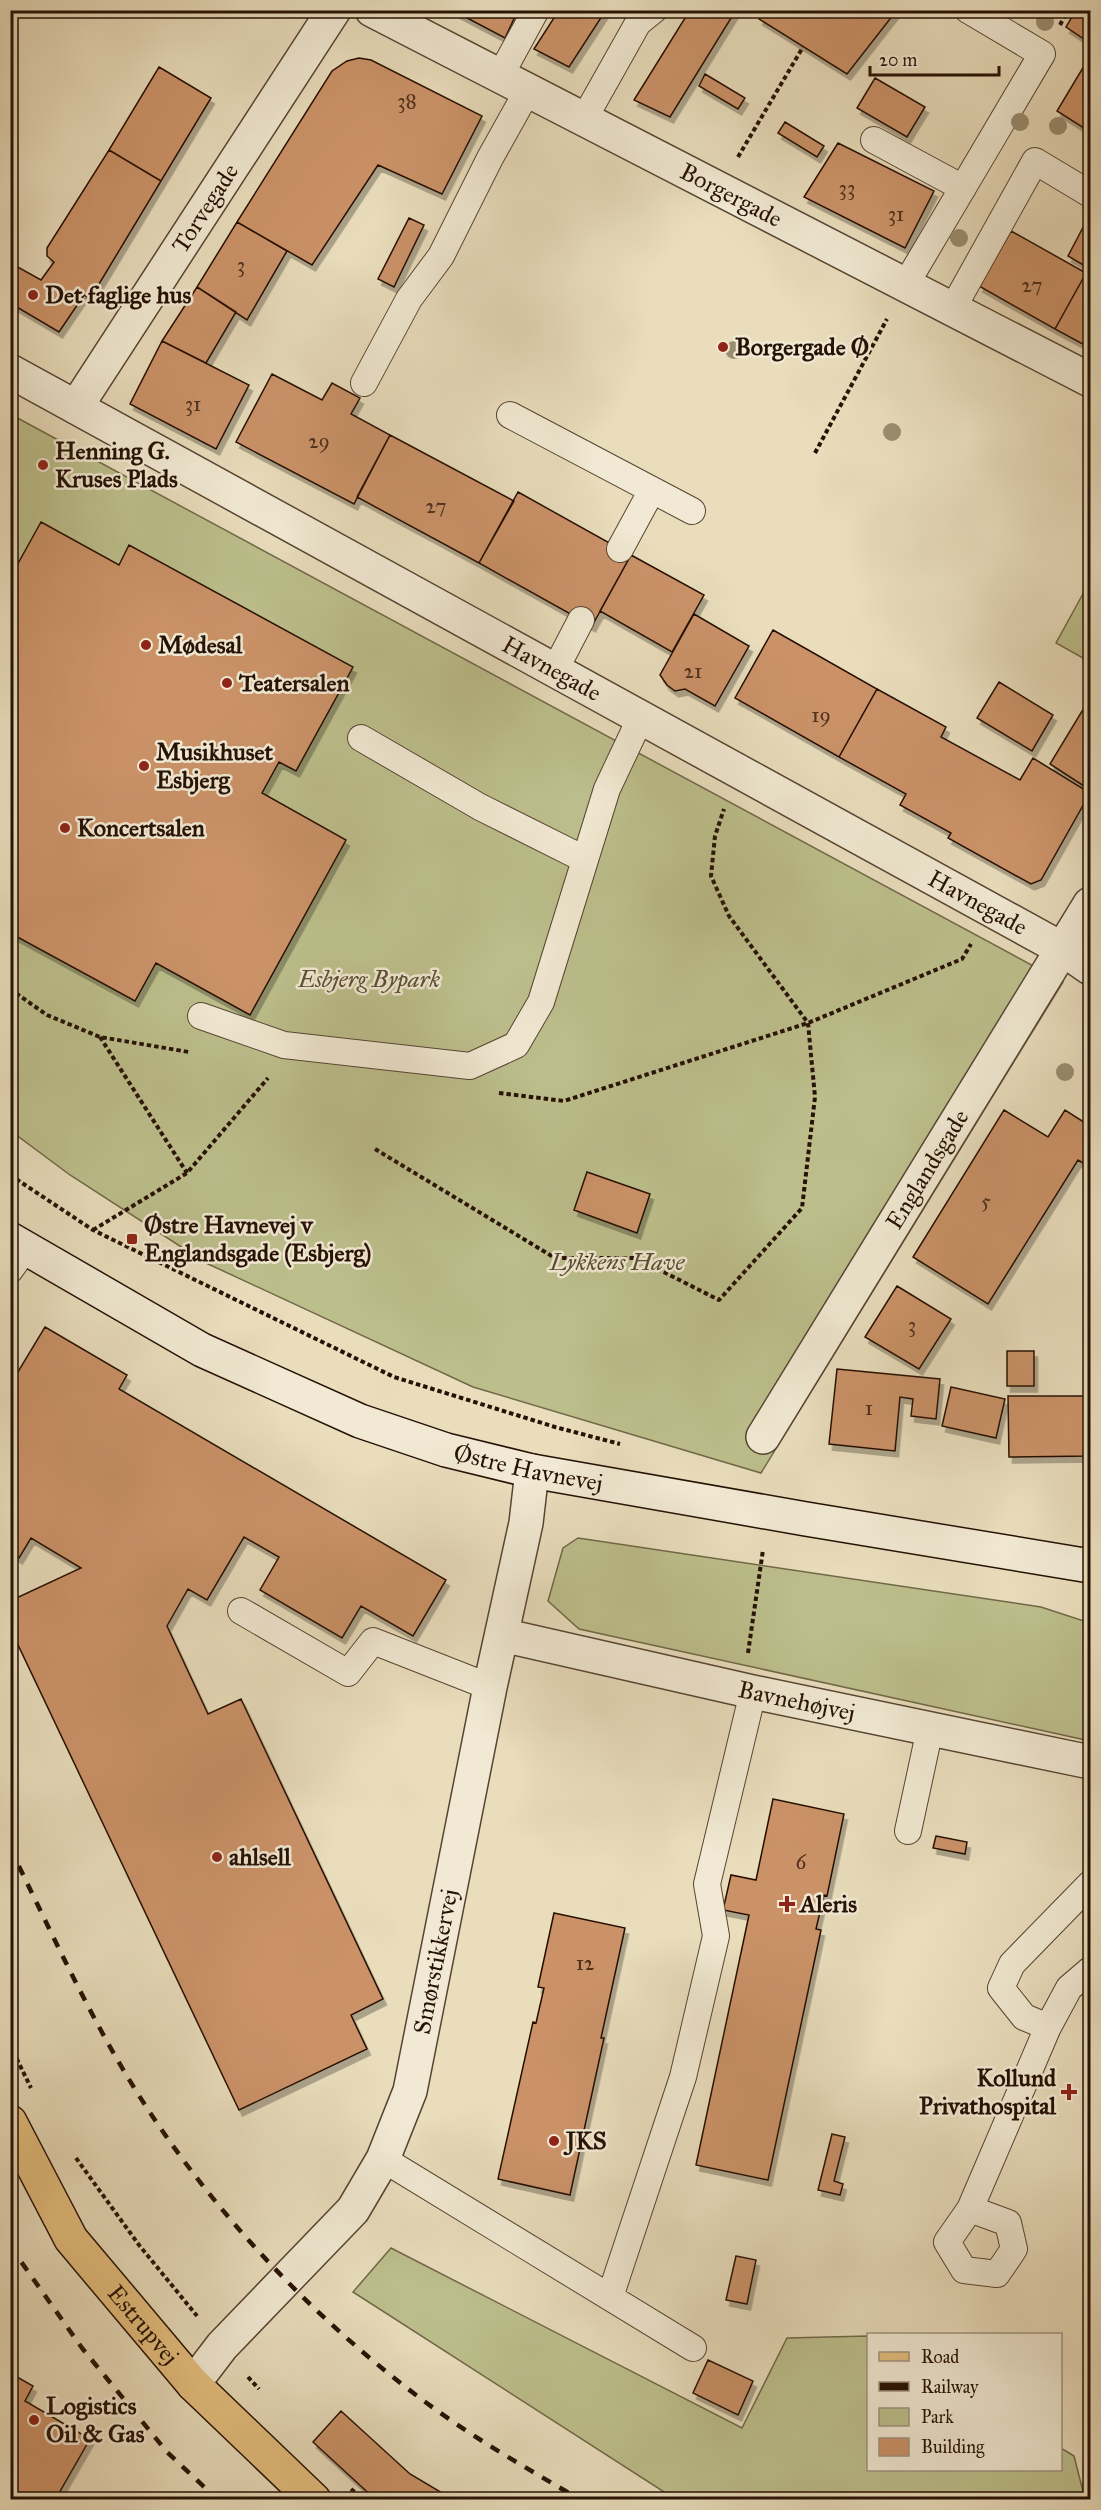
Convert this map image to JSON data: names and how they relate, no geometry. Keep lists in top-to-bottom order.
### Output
{
  "streets": {
    "main road": ["Estrupvej"],
    "street": [
      "Borgergade",
      "Torvegade",
      "Havnegade",
      "Englandsgade",
      "Østre Havnevej",
      "Bavnehøjvej",
      "Smørstikkervej"
    ]
  },
  "crossings": [
    ["Torvegade", "Havnegade"],
    ["Havnegade", "Englandsgade"],
    ["Østre Havnevej", "Smørstikkervej"],
    ["Bavnehøjvej", "Smørstikkervej"],
    ["Smørstikkervej", "Estrupvej"]
  ],
  "parks": ["Esbjerg Bypark", "Lykkens Have"],
  "places": {
    "other": [
      "Det faglige hus",
      "Borgergade Ø",
      "Henning G. Kruses Plads",
      "Mødesal",
      "Teatersalen",
      "Musikhuset Esbjerg",
      "Koncertsalen",
      "ahlsell",
      "JKS",
      "Logistics Oil & Gas"
    ],
    "transit": ["Østre Havnevej v Englandsgade (Esbjerg)"],
    "health": ["Aleris", "Kollund Privathospital"]
  },
  "house_numbers": [
    "38",
    "33",
    "31",
    "3",
    "27",
    "31",
    "29",
    "27",
    "21",
    "19",
    "5",
    "3",
    "1",
    "6",
    "12"
  ],
  "legend": [
    "Road",
    "Railway",
    "Park",
    "Building"
  ],
  "scale_bar": "20 m"
}
